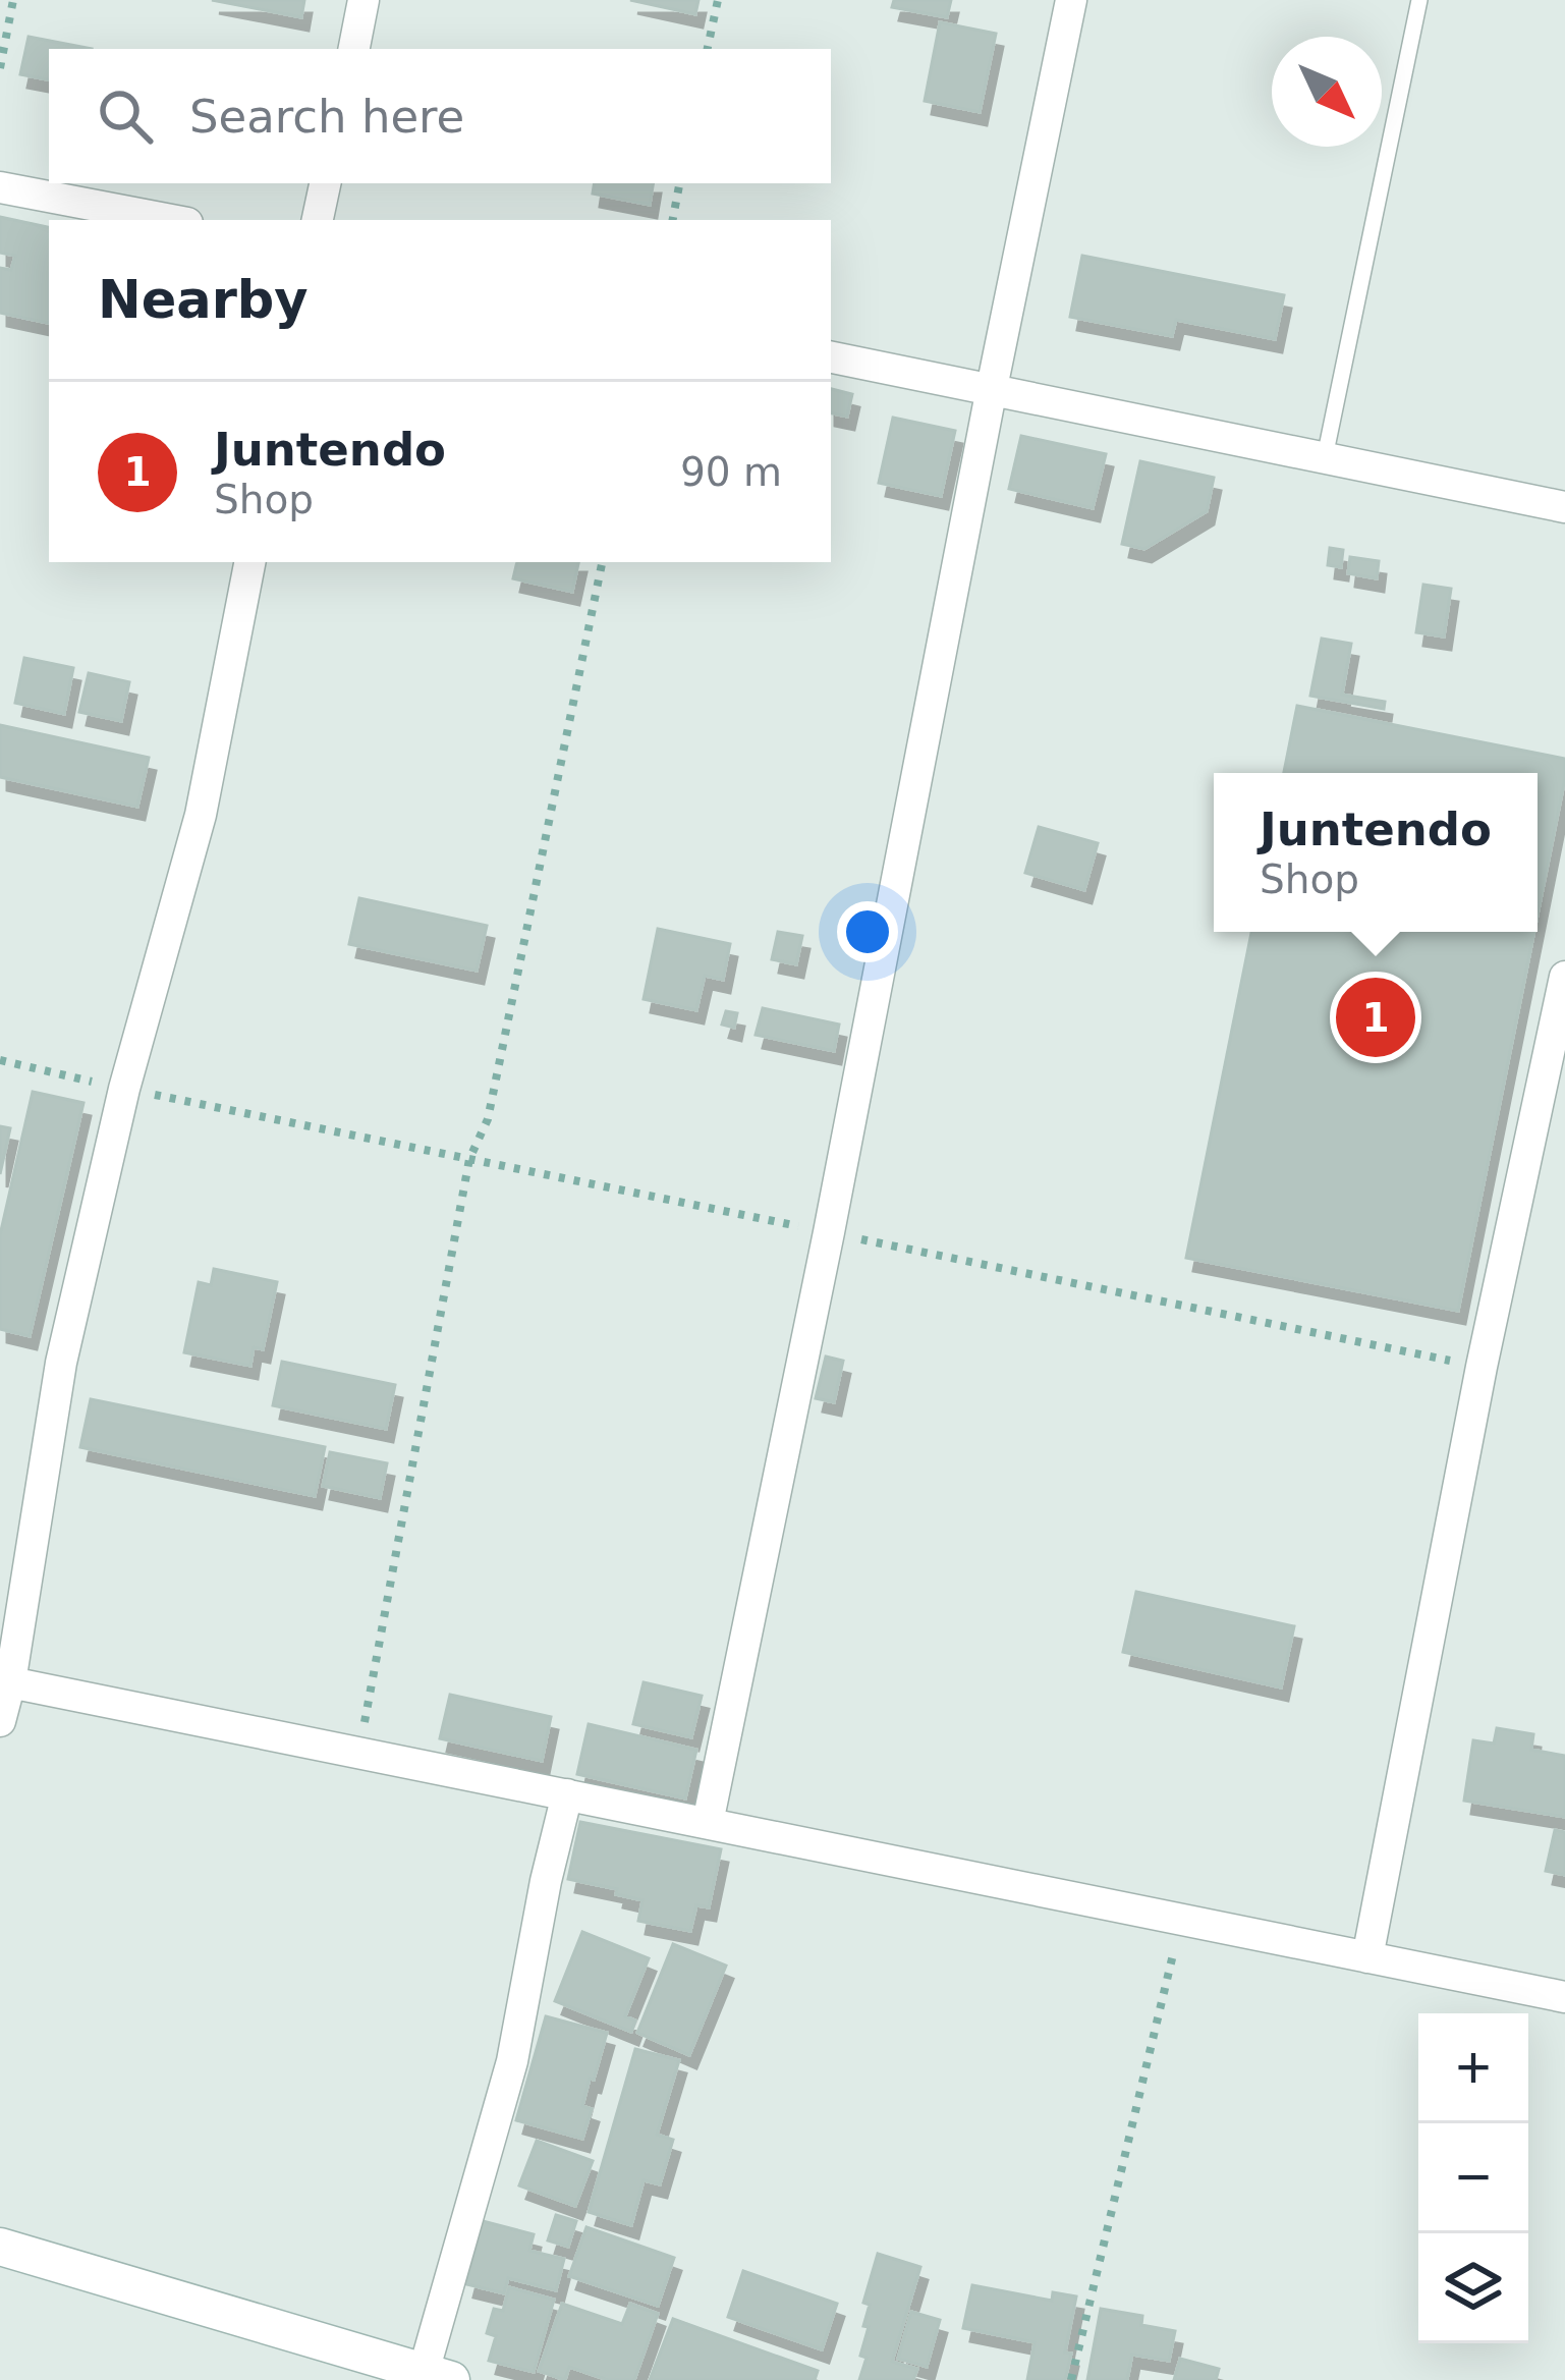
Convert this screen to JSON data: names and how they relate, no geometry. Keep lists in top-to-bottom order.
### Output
{
  "north": "bottom right",
  "page": {
    "search": "Search here",
    "heading": "Nearby",
    "list": [
      {
        "mark": "1",
        "name": "Juntendo",
        "note": "Shop",
        "value": "90 m"
      }
    ],
    "popup": ["Juntendo", "Shop"],
    "pins": "1",
    "map_buttons": ["+", "−"]
  }
}
